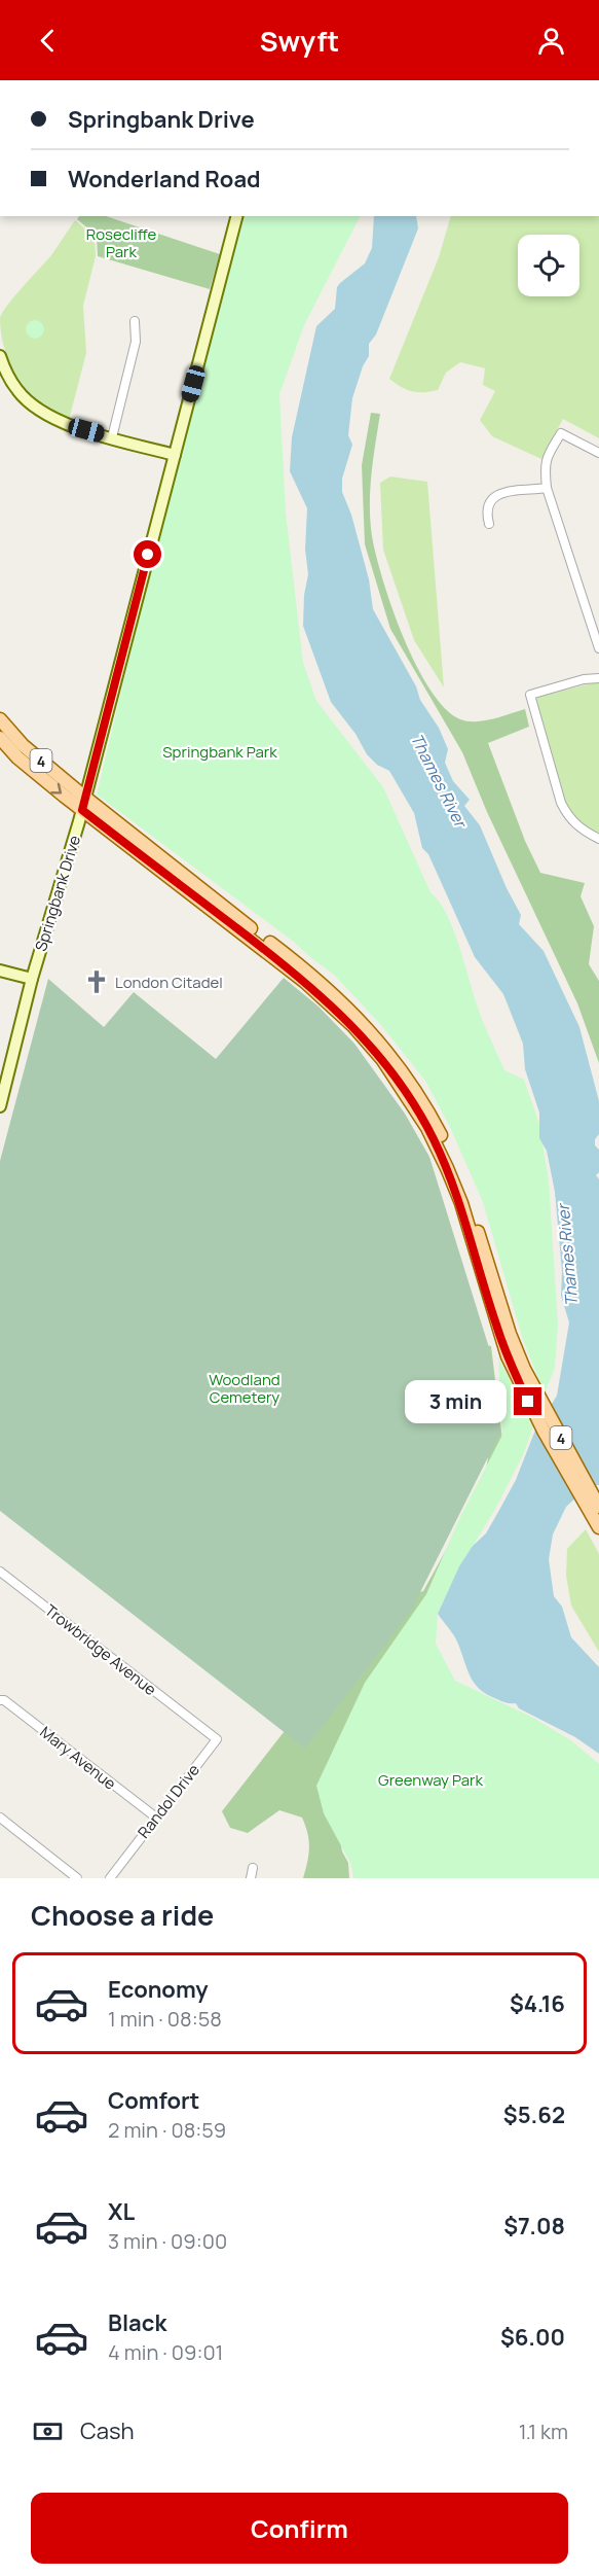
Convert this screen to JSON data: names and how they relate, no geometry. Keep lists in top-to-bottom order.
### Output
{
  "streets": {
    "main road": ["4", "Springbank Drive"],
    "street": ["Trowbridge Avenue", "Mary Avenue", "Randol Drive"]
  },
  "crossings": [
    ["4", "Springbank Drive"],
    ["Trowbridge Avenue", "Randol Drive"],
    ["Mary Avenue", "Randol Drive"]
  ],
  "water": ["Thames River"],
  "parks": [
    "Rosecliffe Park",
    "Springbank Park",
    "Woodland Cemetery",
    "Greenway Park"
  ],
  "places": {
    "church": ["London Citadel"]
  },
  "page": {
    "header": "Swyft",
    "banner": ["Springbank Drive", "Wonderland Road"],
    "bubble": "3 min",
    "heading": "Choose a ride",
    "list": [
      {
        "name": "Economy",
        "note": "1 min · 08:58",
        "value": "$4.16"
      },
      {
        "name": "Comfort",
        "note": "2 min · 08:59",
        "value": "$5.62"
      },
      {
        "name": "XL",
        "note": "3 min · 09:00",
        "value": "$7.08"
      },
      {
        "name": "Black",
        "note": "4 min · 09:01",
        "value": "$6.00"
      }
    ],
    "pay": ["Cash", "1.1 km"],
    "buttons": "Confirm"
  }
}
